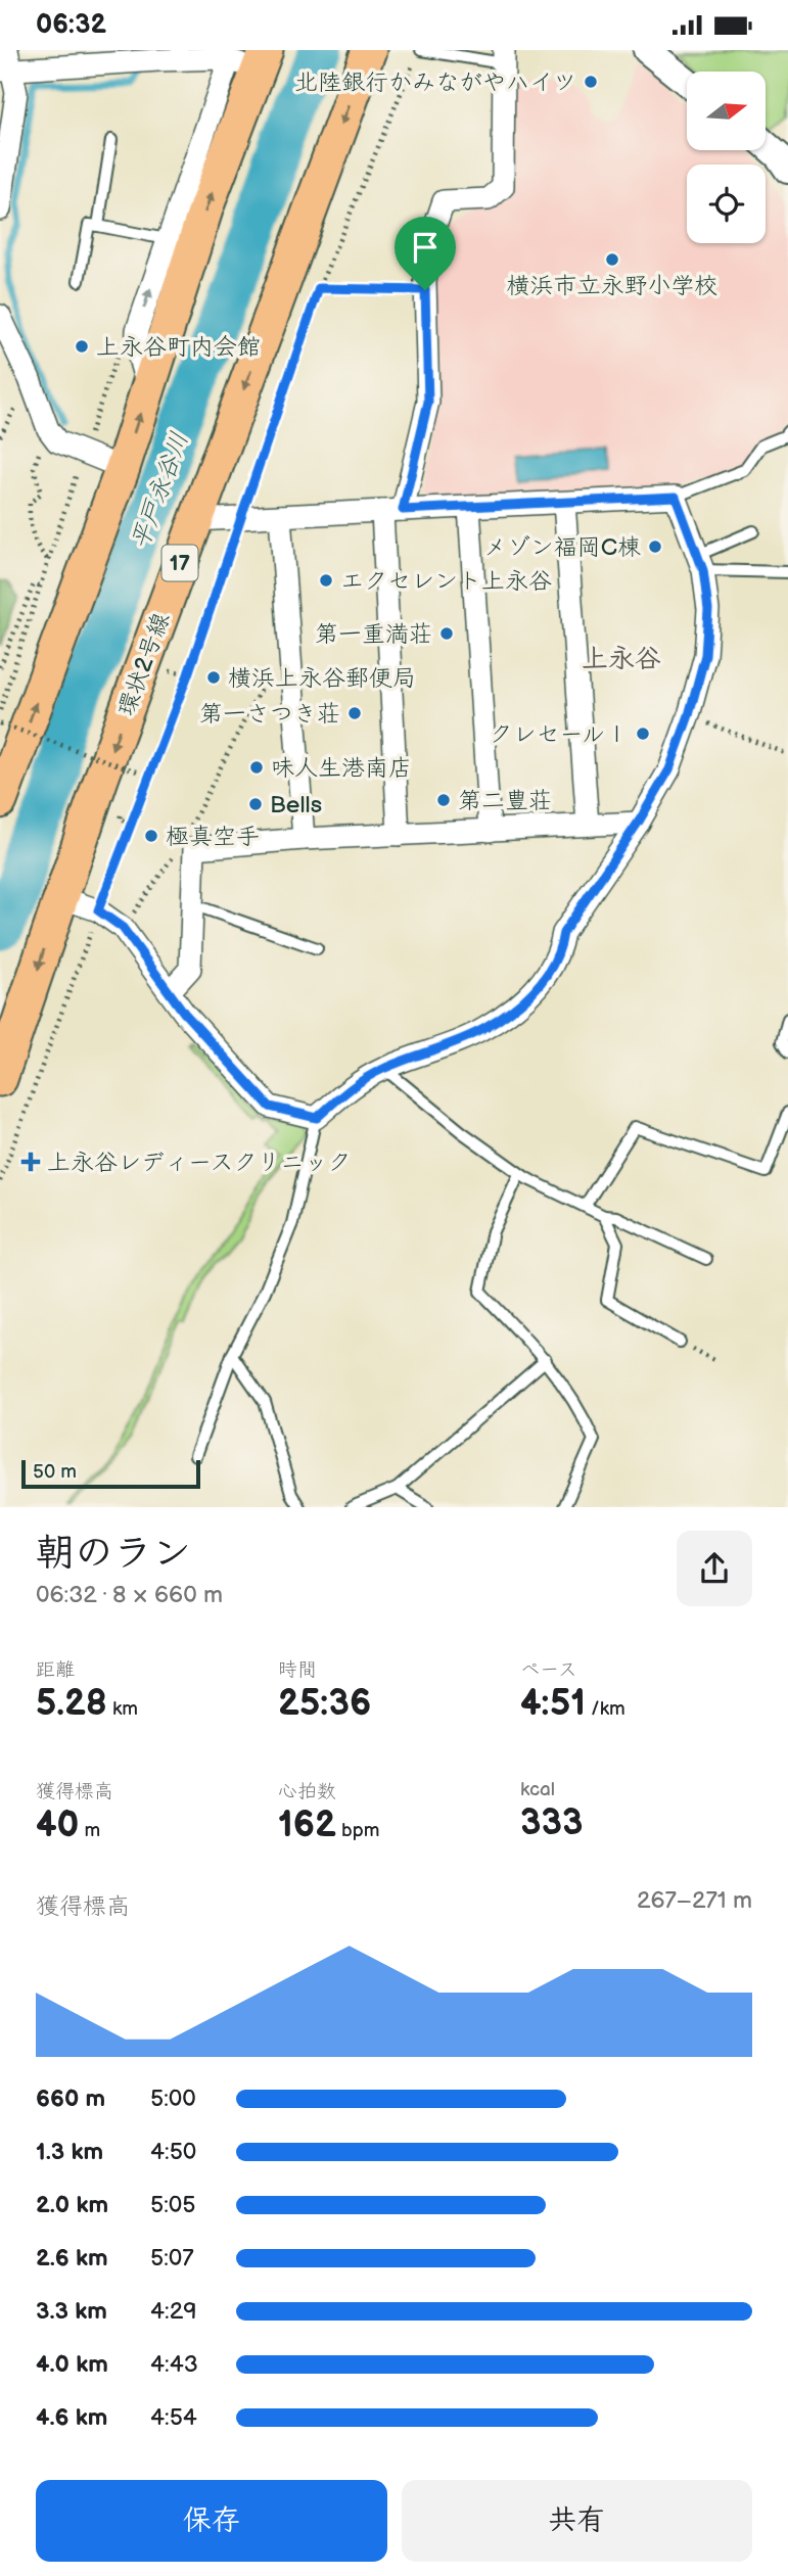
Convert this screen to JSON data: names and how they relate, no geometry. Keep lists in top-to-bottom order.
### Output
{
  "streets": {
    "main road": ["17", "環状2号線"]
  },
  "districts": ["上永谷"],
  "water": ["平戸永谷川"],
  "places": {
    "other": [
      "北陸銀行かみながやハイツ",
      "横浜市立永野小学校",
      "上永谷町内会館",
      "メゾン福岡C棟",
      "エクセレント上永谷",
      "第一重満荘",
      "横浜上永谷郵便局",
      "第一さつき荘",
      "クレセールⅠ",
      "味人生港南店",
      "第二豊荘",
      "Bells",
      "極真空手"
    ],
    "health": ["上永谷レディースクリニック"]
  },
  "scale_bar": "50 m",
  "north": "right",
  "page": {
    "status": "06:32",
    "scale": "50 m",
    "heading": ["朝のラン", "06:32 · 8 × 660 m"],
    "stats": [
      ["距離", "5.28 km"],
      ["時間", "25:36"],
      ["ペース", "4:51 /km"],
      ["獲得標高", "40 m"],
      ["心拍数", "162 bpm"],
      ["kcal", "333"]
    ],
    "chart": ["獲得標高", "267–271 m"],
    "list": [
      {
        "name": "660 m",
        "note": "5:00"
      },
      {
        "name": "1.3 km",
        "note": "4:50"
      },
      {
        "name": "2.0 km",
        "note": "5:05"
      },
      {
        "name": "2.6 km",
        "note": "5:07"
      },
      {
        "name": "3.3 km",
        "note": "4:29"
      },
      {
        "name": "4.0 km",
        "note": "4:43"
      },
      {
        "name": "4.6 km",
        "note": "4:54"
      }
    ],
    "buttons": ["保存", "共有"]
  }
}
